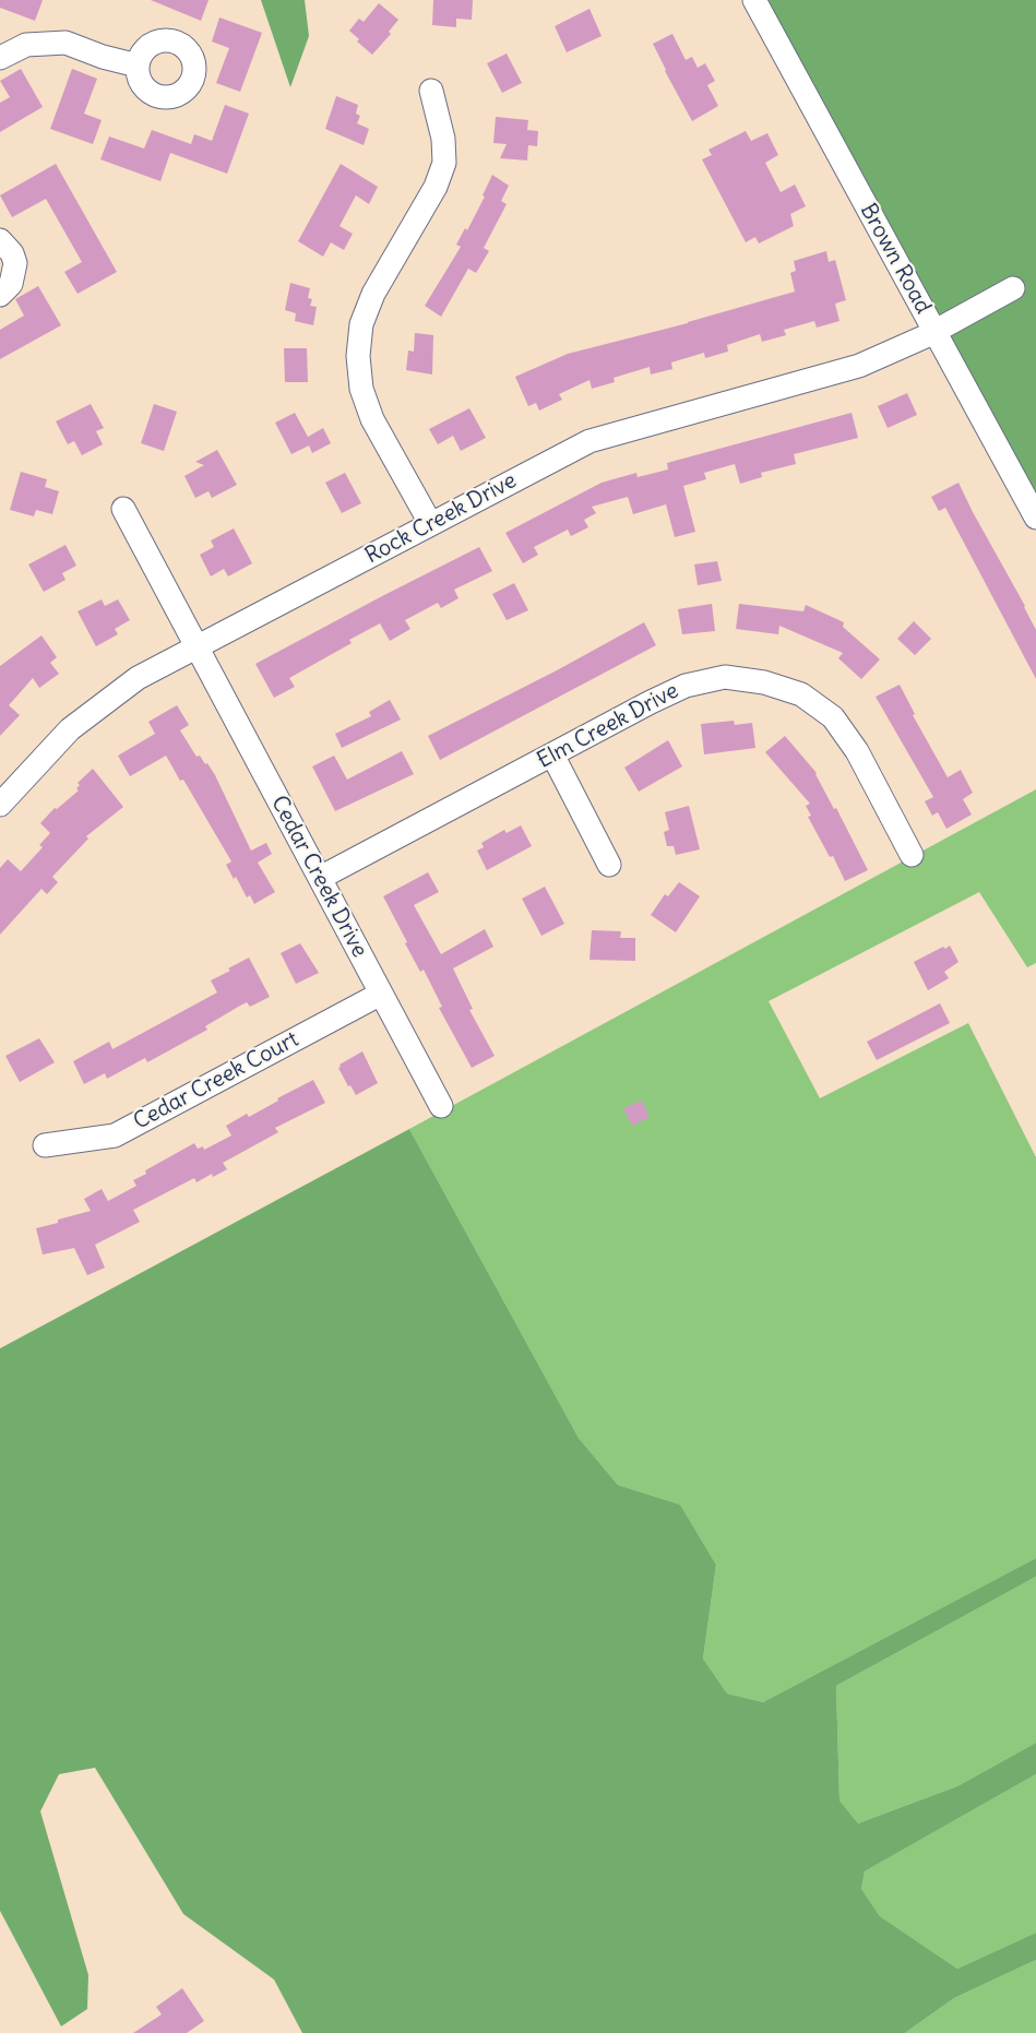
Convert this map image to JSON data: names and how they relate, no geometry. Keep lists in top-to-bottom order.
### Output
{
  "streets": {
    "street": [
      "Brown Road",
      "Rock Creek Drive",
      "Elm Creek Drive",
      "Cedar Creek Drive",
      "Cedar Creek Court"
    ]
  },
  "crossings": [
    ["Brown Road", "Rock Creek Drive"],
    ["Rock Creek Drive", "Cedar Creek Drive"],
    ["Elm Creek Drive", "Cedar Creek Drive"],
    ["Cedar Creek Drive", "Cedar Creek Court"]
  ]
}
